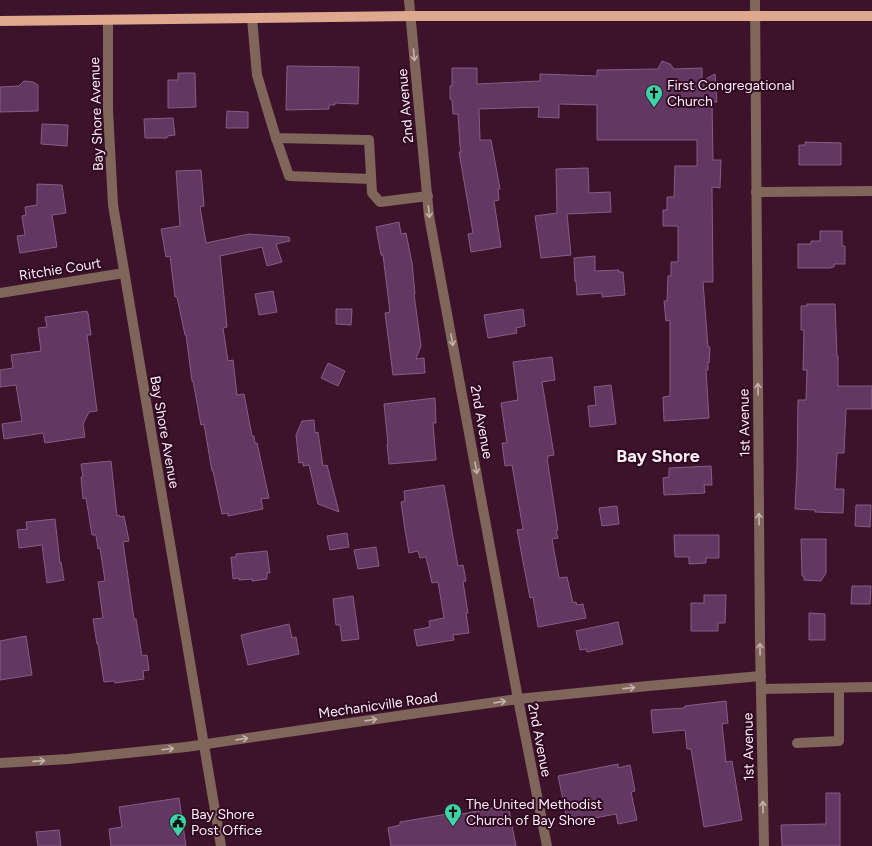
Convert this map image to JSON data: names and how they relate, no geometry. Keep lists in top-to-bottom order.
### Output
{
  "streets": {
    "street": [
      "2nd Avenue",
      "Bay Shore Avenue",
      "Ritchie Court",
      "1st Avenue",
      "Mechanicville Road"
    ]
  },
  "crossings": [
    ["2nd Avenue", "Mechanicville Road"],
    ["Bay Shore Avenue", "Ritchie Court"],
    ["Bay Shore Avenue", "Mechanicville Road"],
    ["1st Avenue", "Mechanicville Road"]
  ],
  "one_way": ["2nd Avenue", "1st Avenue", "Mechanicville Road"],
  "districts": ["Bay Shore"],
  "places": {
    "church": ["First Congregational Church", "The United Methodist Church of Bay Shore"],
    "public building": ["Bay Shore Post Office"]
  }
}
